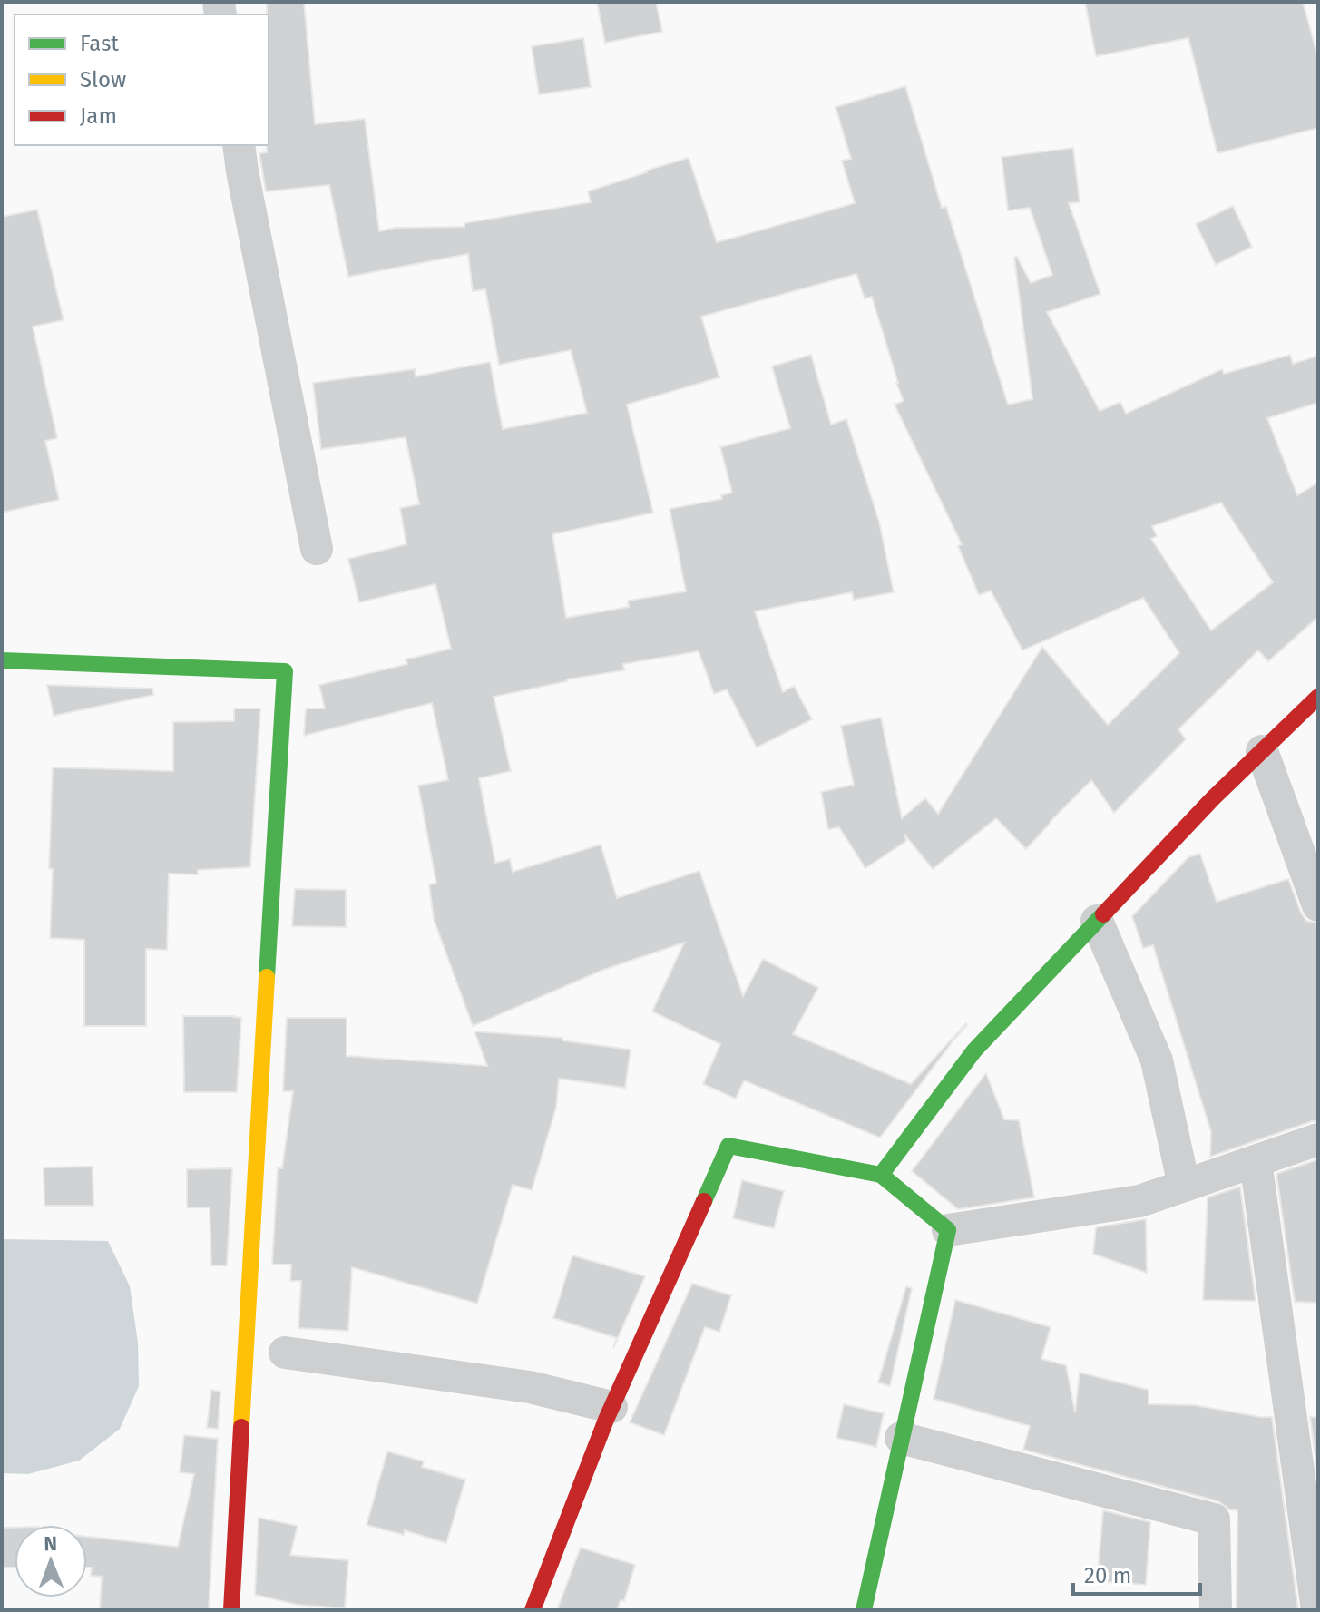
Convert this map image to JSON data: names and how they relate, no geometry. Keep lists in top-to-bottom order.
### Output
{
  "legend": ["Fast", "Slow", "Jam"],
  "scale_bar": "20 m",
  "north": "top"
}
